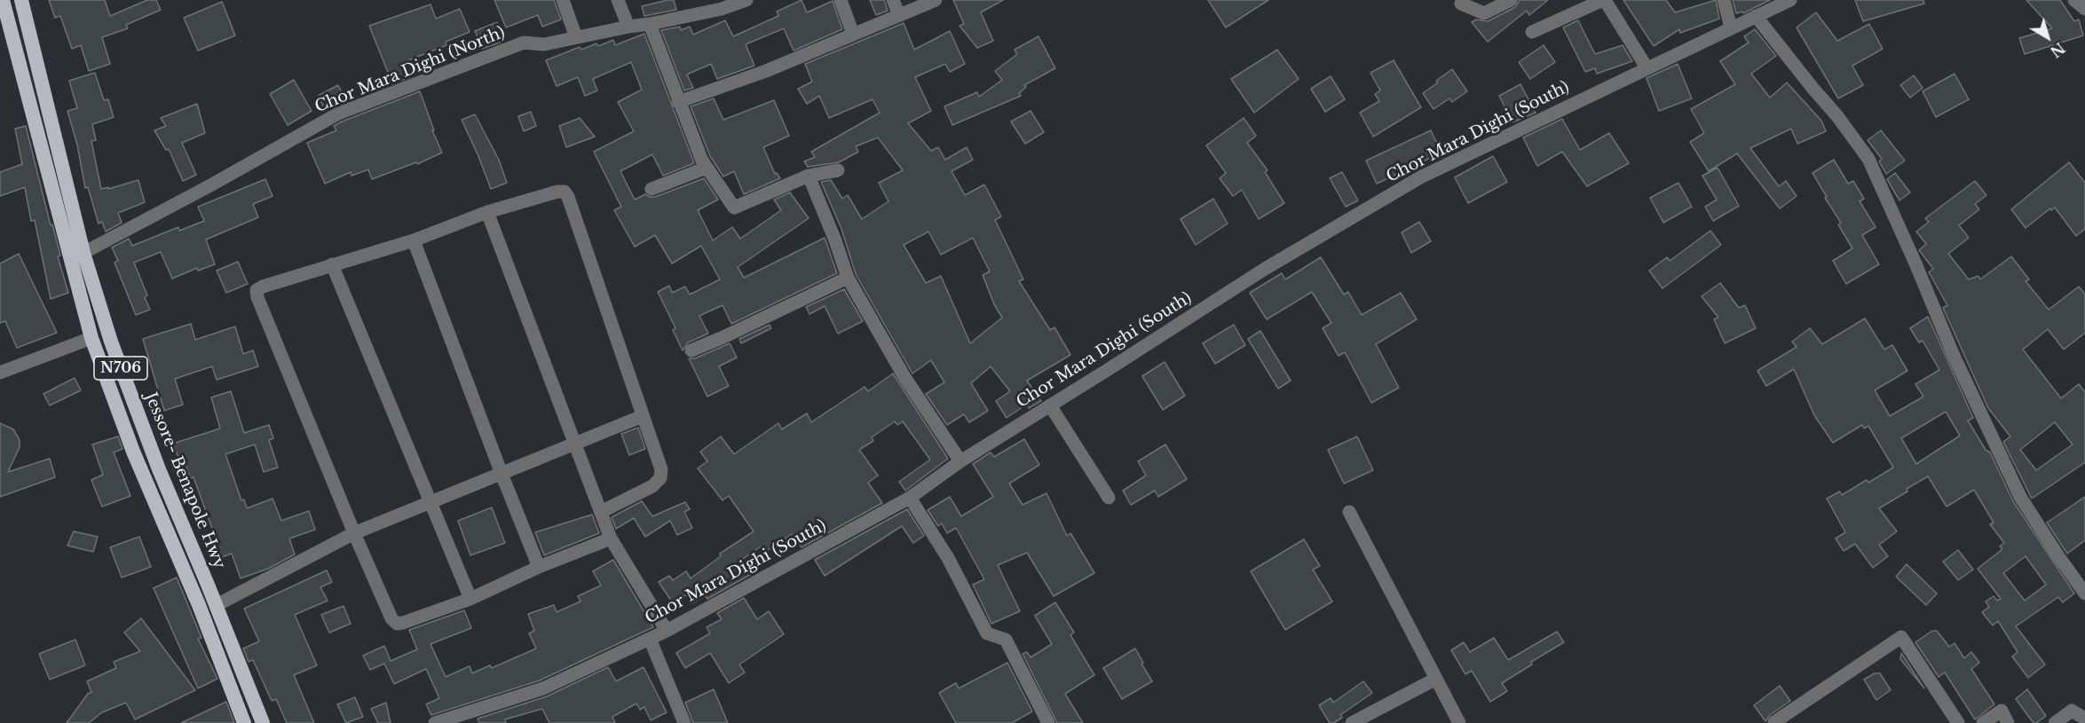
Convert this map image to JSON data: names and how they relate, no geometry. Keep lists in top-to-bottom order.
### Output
{
  "streets": {
    "highway": ["N706", "Jessore- Benapole Hwy"],
    "street": ["Chor Mara Dighi (North)", "Chor Mara Dighi (South)"]
  },
  "crossings": [
    ["Chor Mara Dighi (North)", "Jessore- Benapole Hwy"]
  ],
  "north": "bottom right"
}
